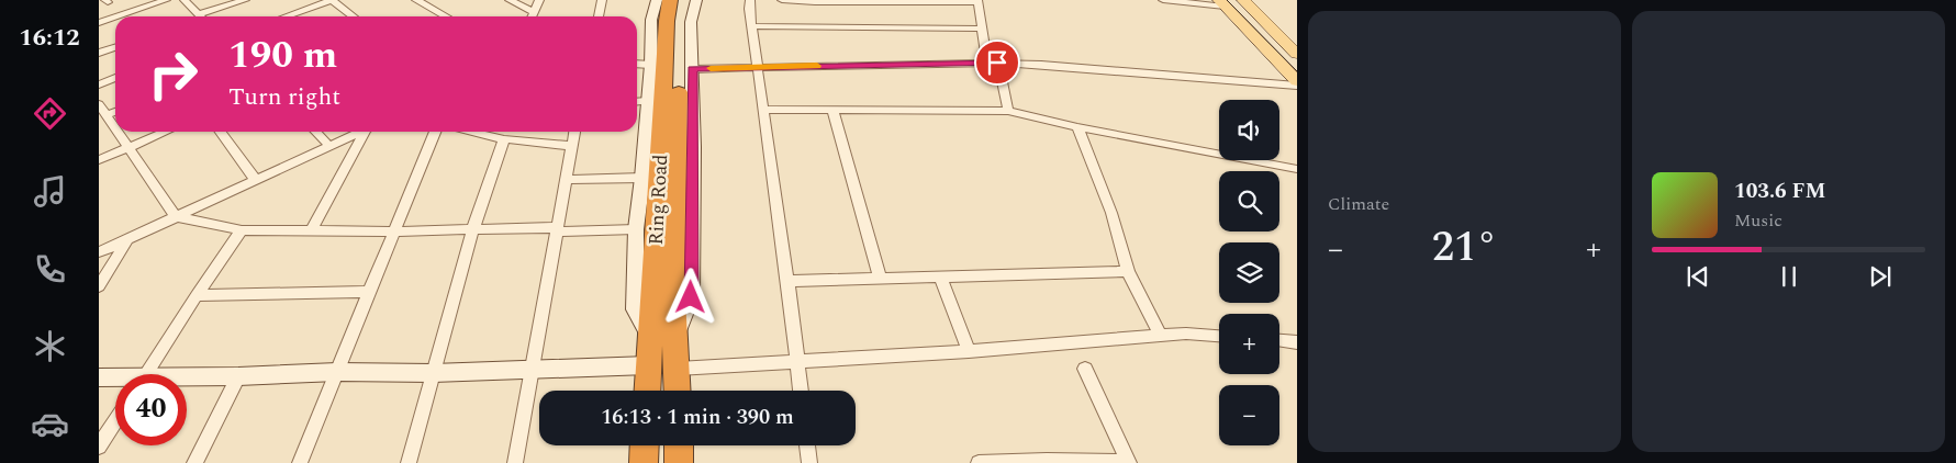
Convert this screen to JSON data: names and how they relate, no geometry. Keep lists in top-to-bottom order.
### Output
{
  "streets": {
    "highway": ["Ring Road"]
  },
  "page": {
    "tabs": "16:12",
    "tile": "Climate",
    "turn": ["190 m", "Turn right"],
    "map_buttons": ["+", "−"],
    "song": ["103.6 FM", "Music"],
    "heat": ["−", "21°", "+"],
    "limit": "40",
    "trip": "16:13 · 1 min · 390 m"
  }
}
